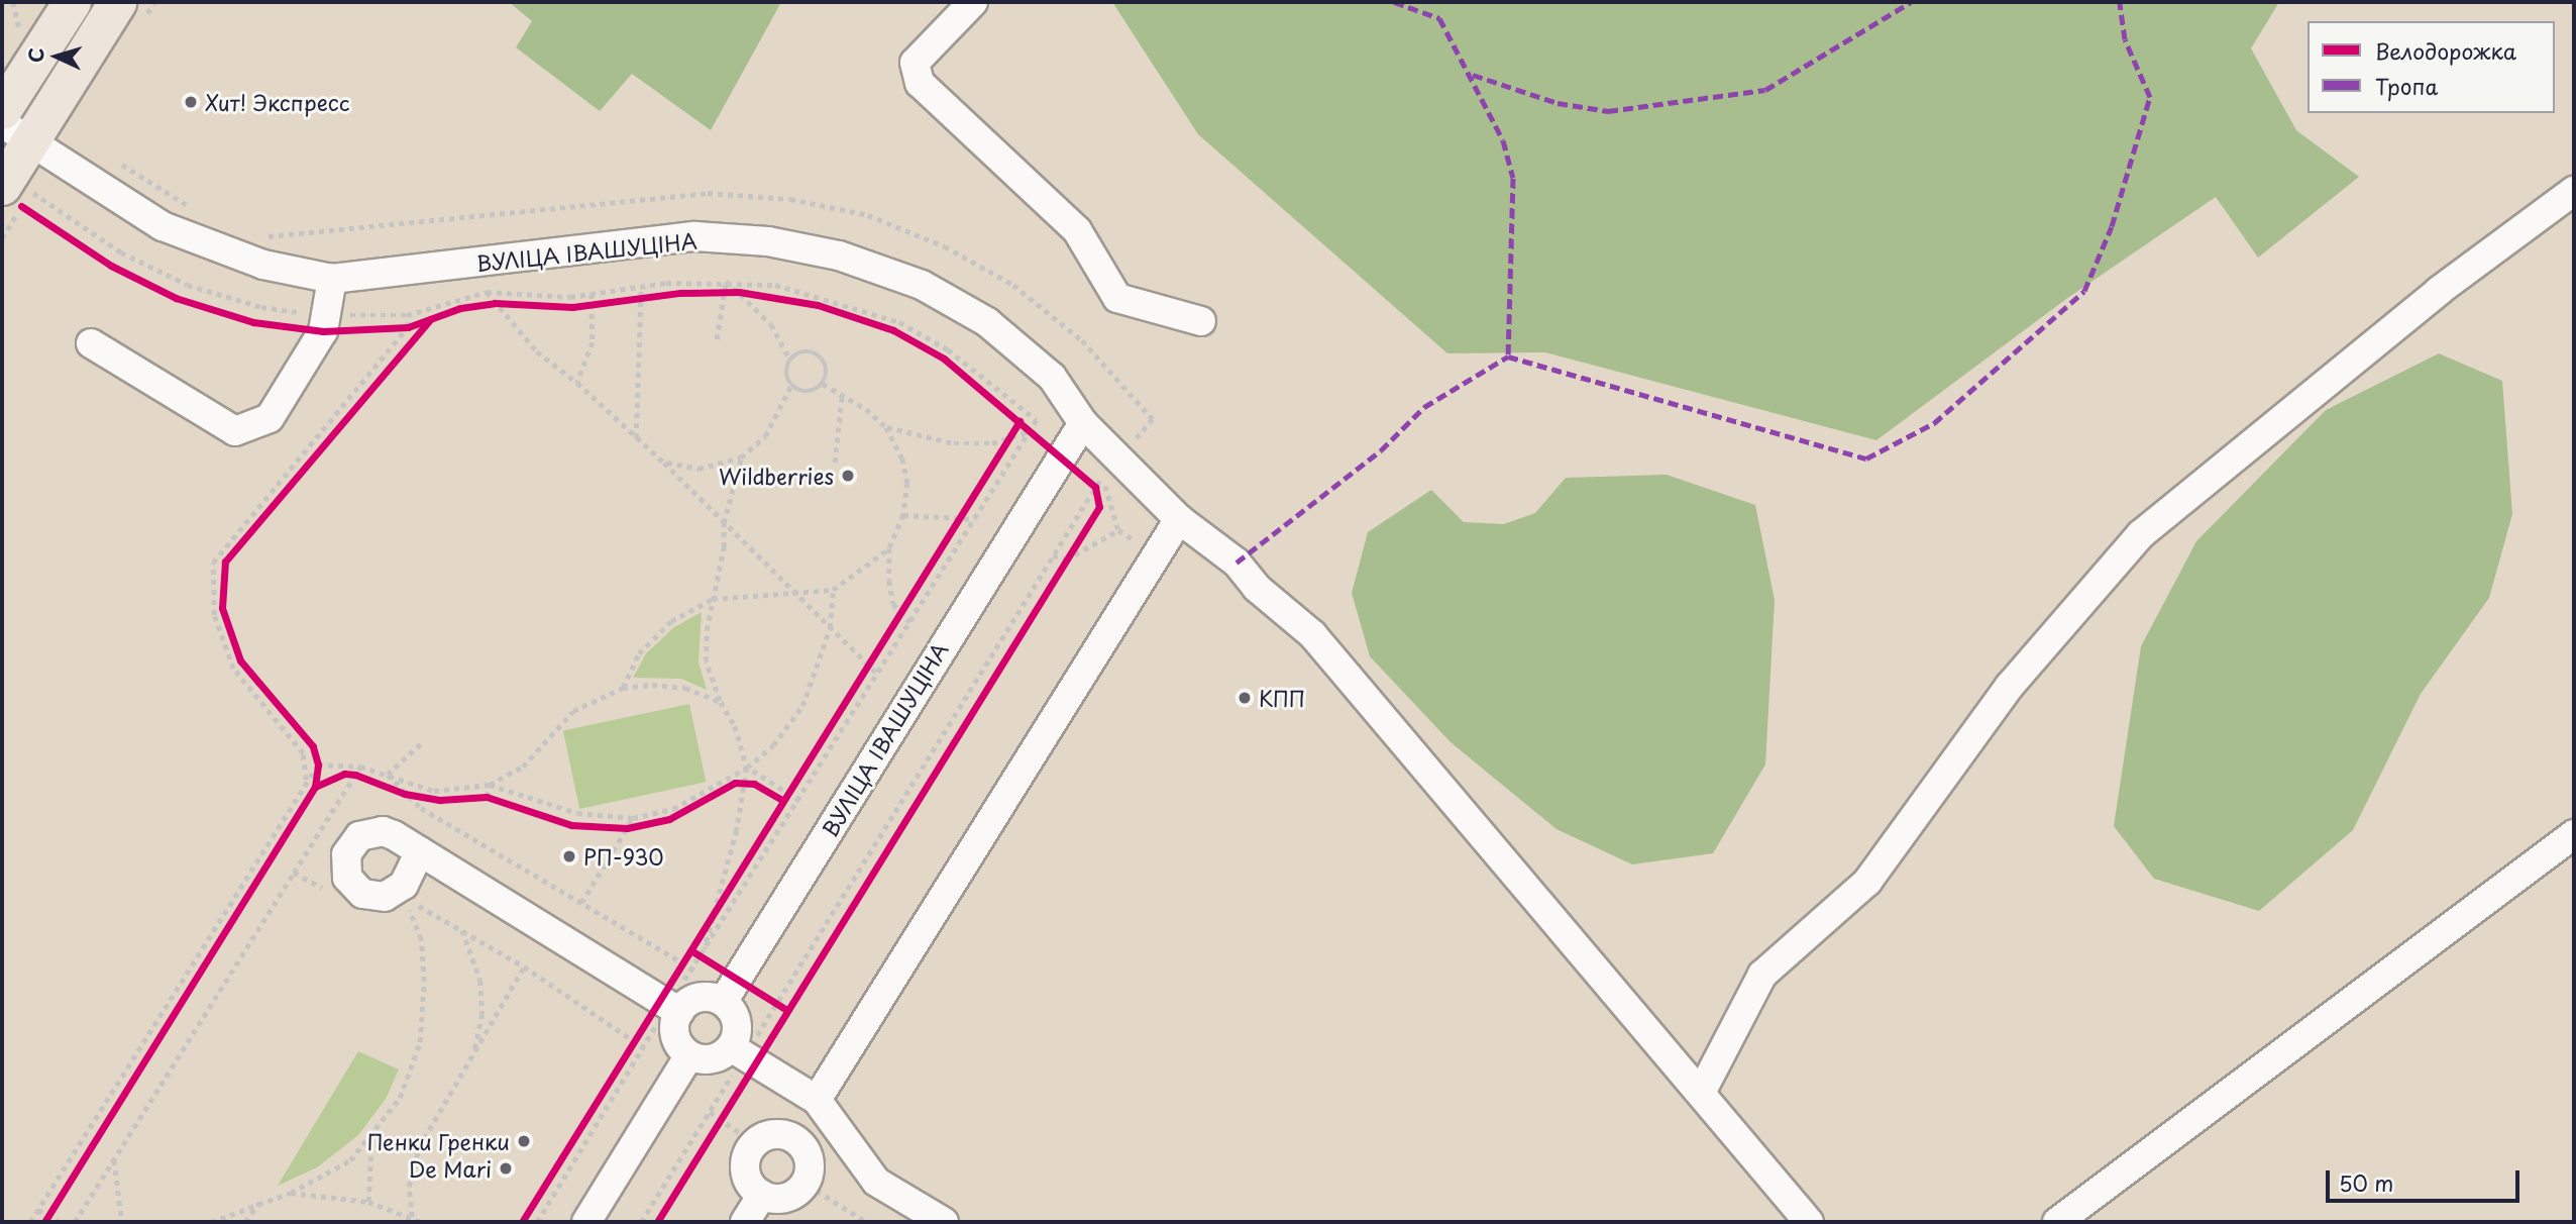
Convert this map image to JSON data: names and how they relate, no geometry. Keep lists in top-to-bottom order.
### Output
{
  "streets": {
    "street": ["ВУЛІЦА ІВАШУЦІНА"]
  },
  "places": [
    "Хит! Экспресс",
    "Wildberries",
    "КПП",
    "РП-930",
    "Пенки Гренки",
    "De Mari"
  ],
  "legend": ["Велодорожка", "Тропа"],
  "scale_bar": "50 m",
  "north": "left"
}
